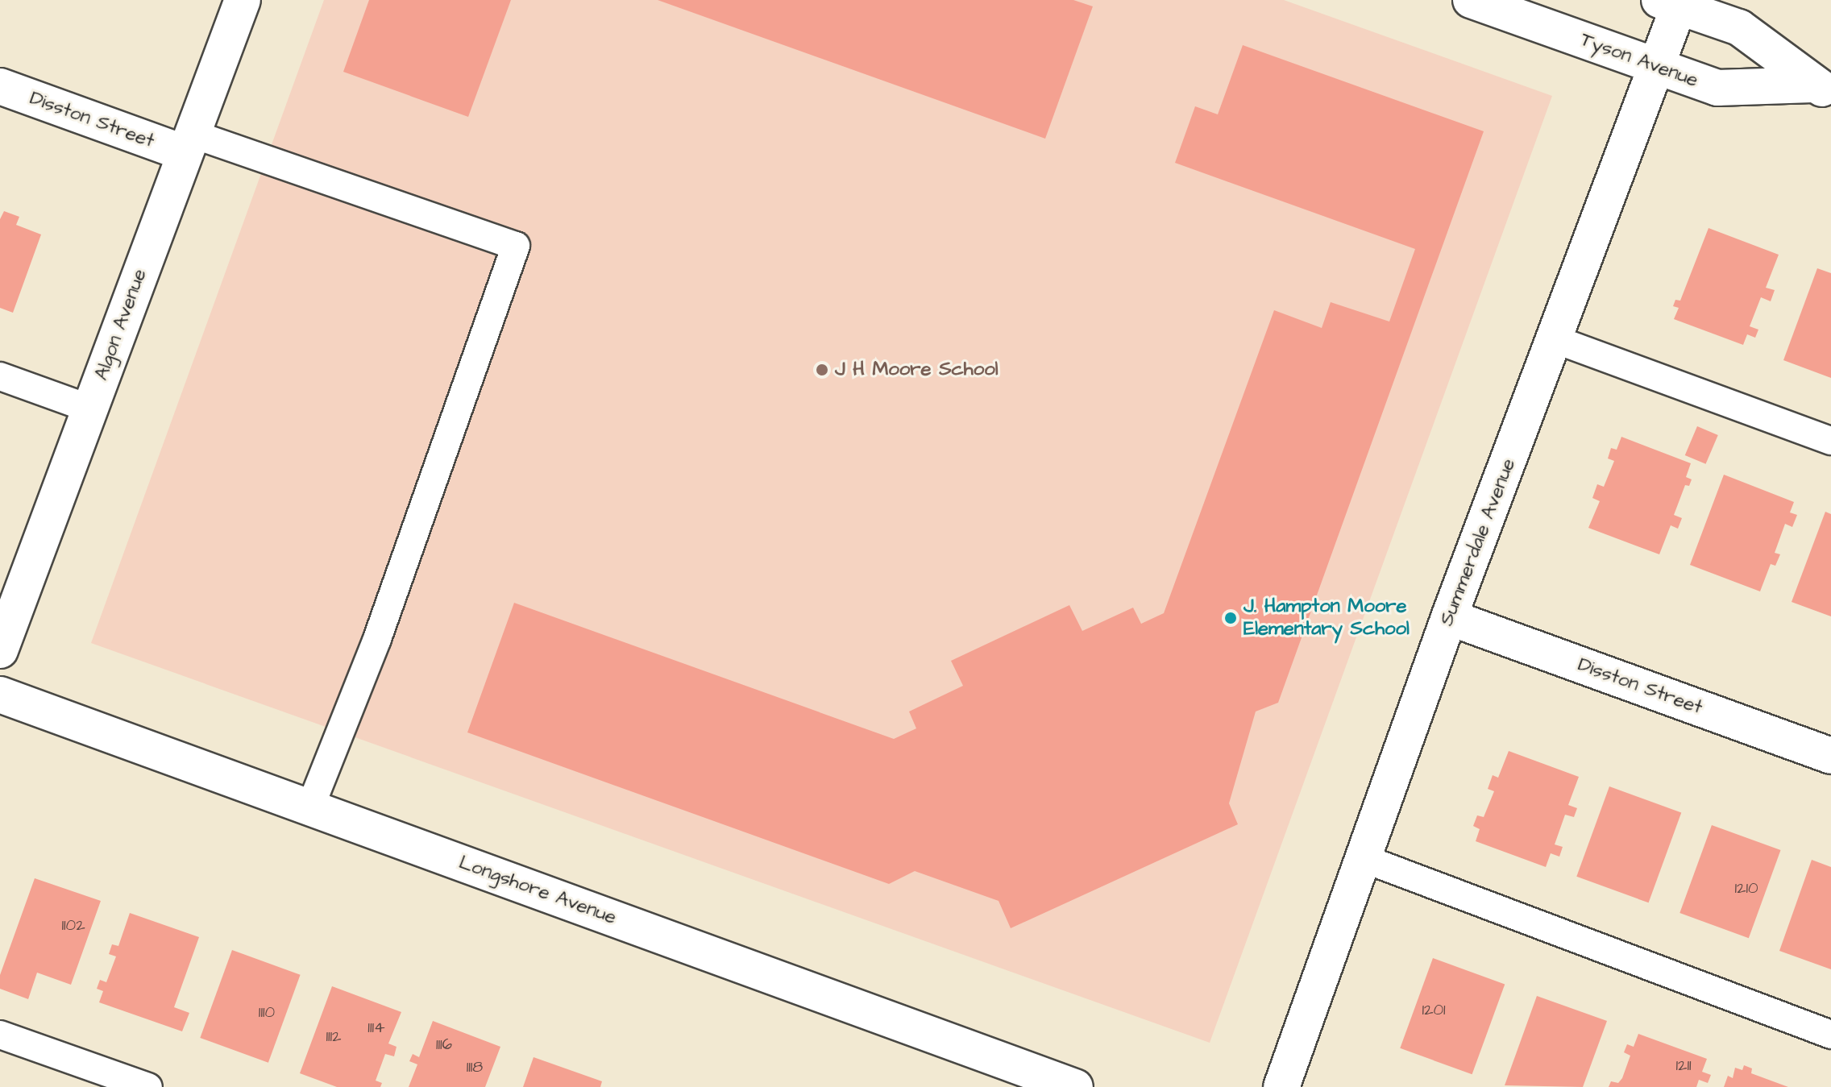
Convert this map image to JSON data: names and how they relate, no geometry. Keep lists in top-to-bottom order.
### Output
{
  "streets": {
    "street": [
      "Tyson Avenue",
      "Disston Street",
      "Algon Avenue",
      "Summerdale Avenue",
      "Longshore Avenue"
    ]
  },
  "crossings": [
    ["Tyson Avenue", "Summerdale Avenue"],
    ["Disston Street", "Algon Avenue"],
    ["Disston Street", "Summerdale Avenue"]
  ],
  "places": ["J H Moore School", "J. Hampton Moore Elementary School"],
  "house_numbers": [
    "1210",
    "1102",
    "1201",
    "1110",
    "1114",
    "1112",
    "1116",
    "1211",
    "1118"
  ]
}
